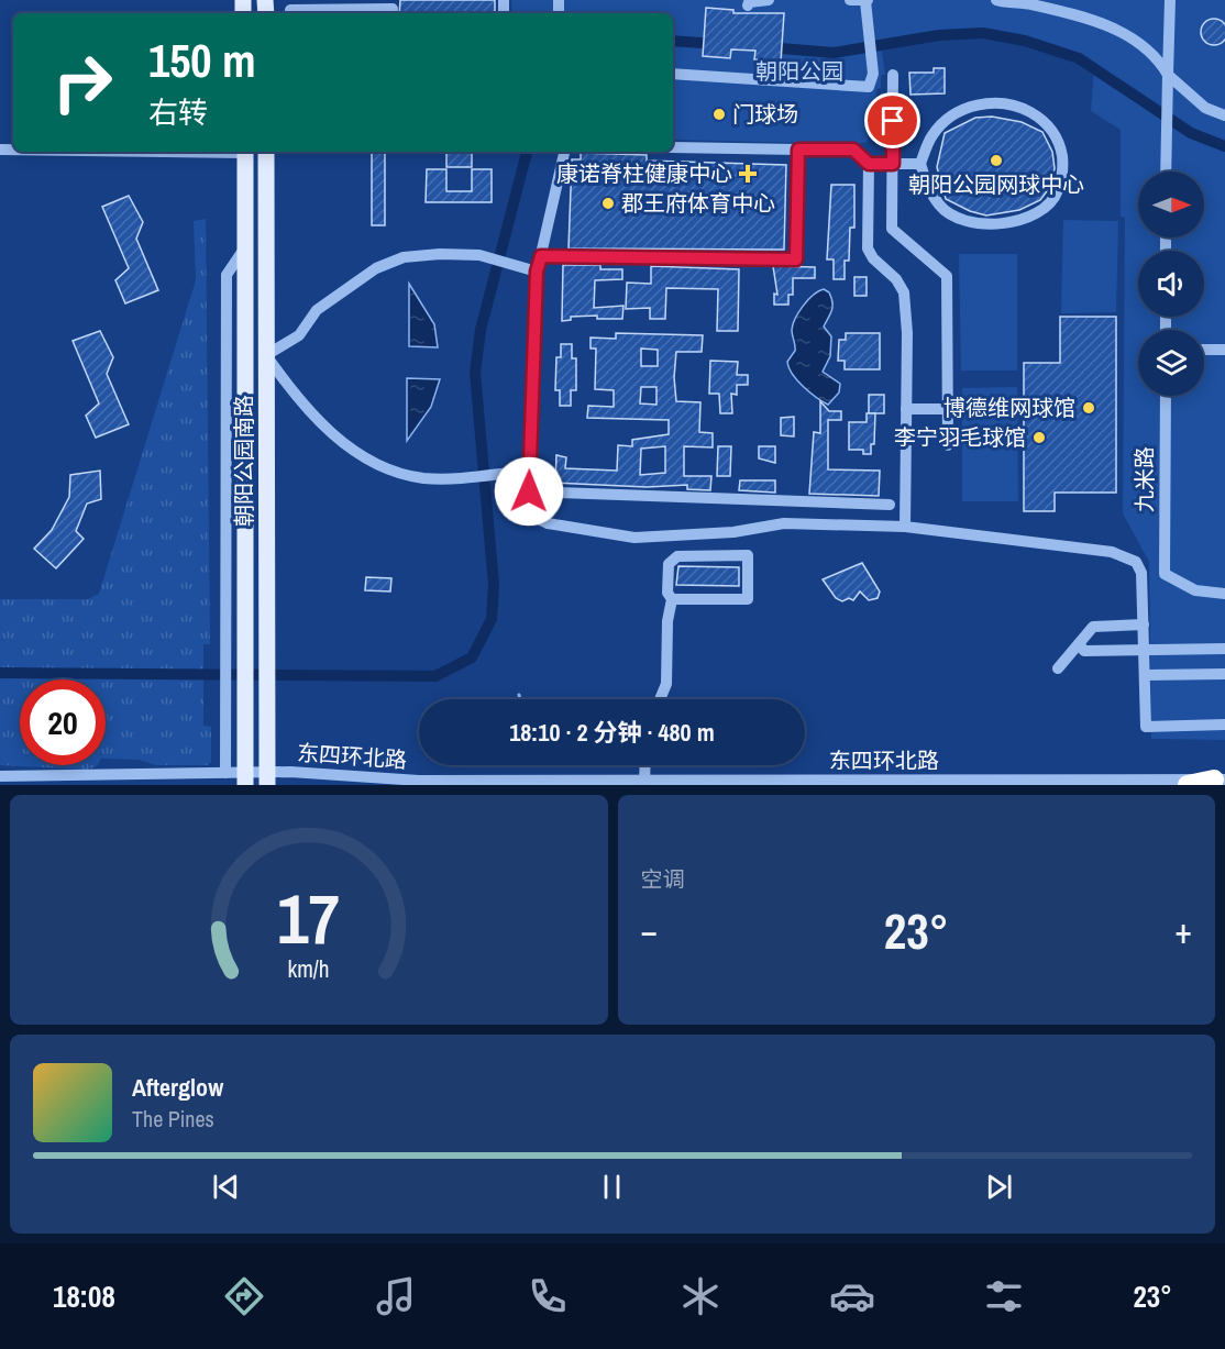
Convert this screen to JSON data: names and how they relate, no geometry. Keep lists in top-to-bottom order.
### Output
{
  "streets": {
    "main road": ["朝阳公园南路"],
    "street": ["九米路", "东四环北路"]
  },
  "crossings": [
    ["朝阳公园南路", "东四环北路"]
  ],
  "parks": ["朝阳公园"],
  "places": {
    "other": [
      "门球场",
      "朝阳公园网球中心",
      "郡王府体育中心",
      "博德维网球馆",
      "李宁羽毛球馆"
    ],
    "health": ["康诺脊柱健康中心"]
  },
  "north": "right",
  "page": {
    "turn": ["150 m", "右转"],
    "limit": "20",
    "trip": "18:10 · 2 分钟 · 480 m",
    "tile": "空调",
    "heat": ["−", "23°", "+"],
    "song": ["Afterglow", "The Pines"],
    "tabs": ["18:08", "23°"],
    "gauge": ["17", "km/h"]
  }
}
